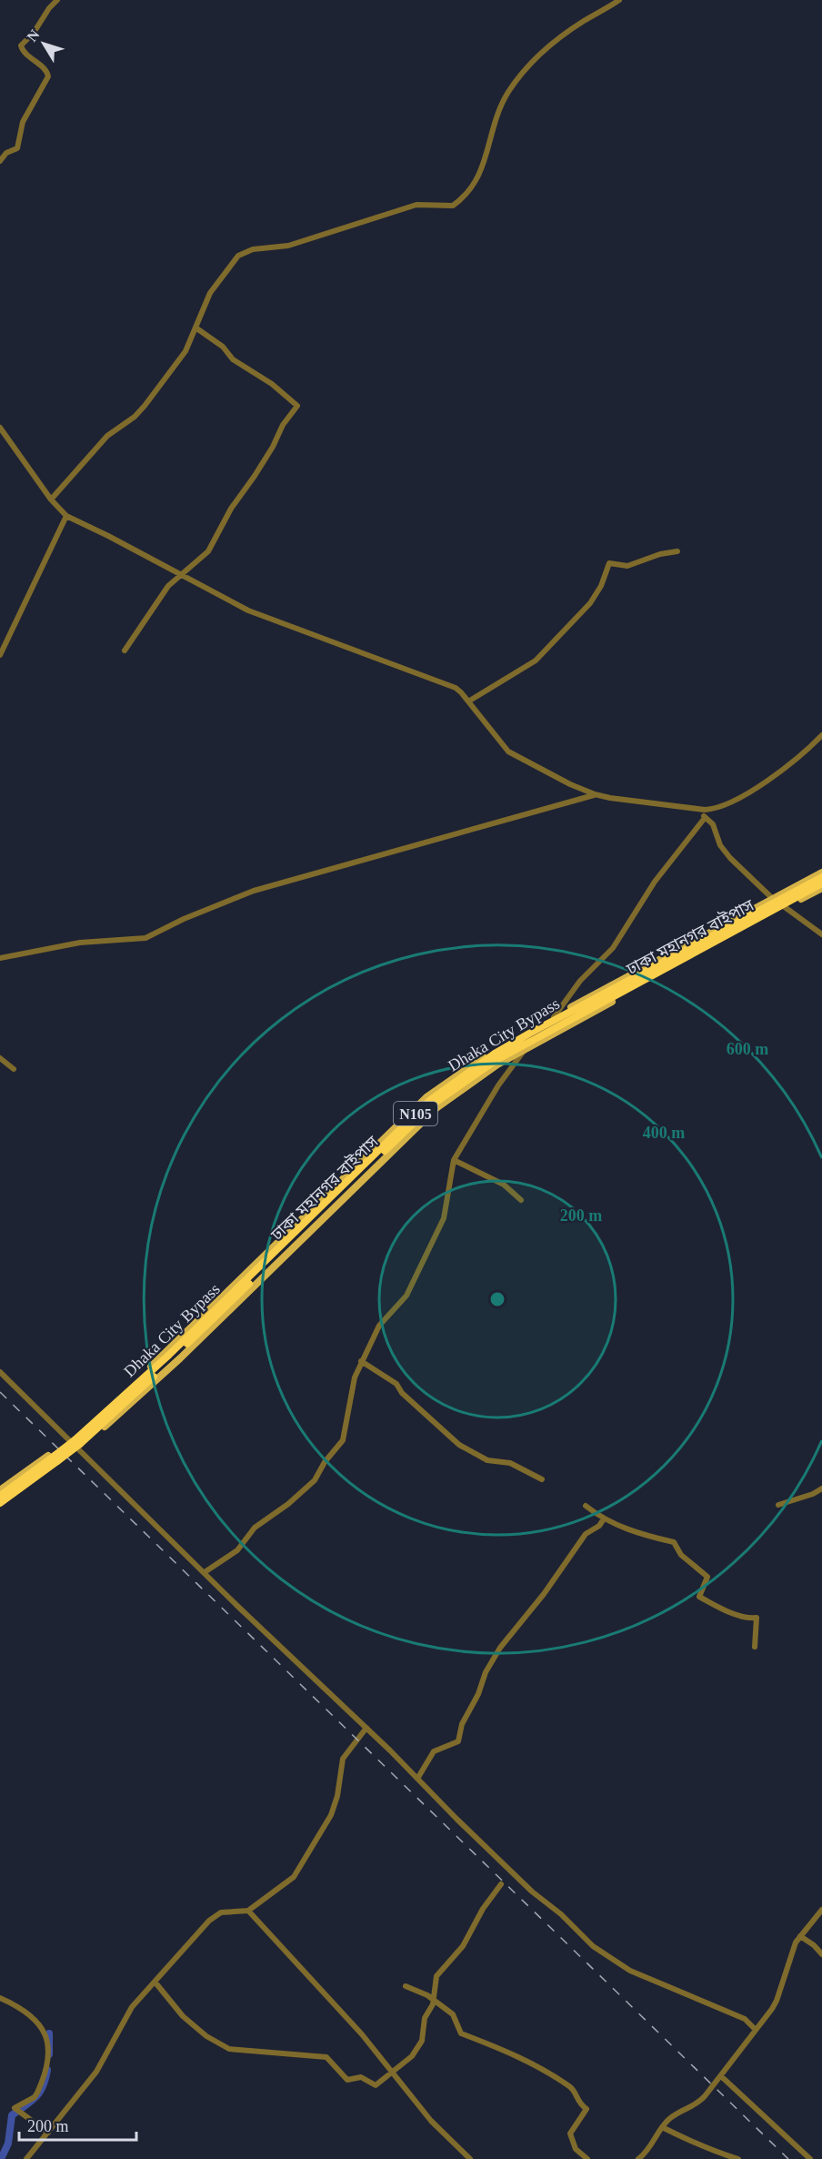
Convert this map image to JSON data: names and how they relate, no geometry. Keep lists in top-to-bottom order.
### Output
{
  "streets": {
    "highway": ["ঢাকা মহানগর বাইপাস", "Dhaka City Bypass", "N105"]
  },
  "crossings": [
    ["ঢাকা মহানগর বাইপাস", "Dhaka City Bypass"],
    ["ঢাকা মহানগর বাইপাস", "N105"]
  ],
  "scale_bar": "200 m",
  "north": "top left",
  "rings": ["600 m", "400 m", "200 m"]
}
